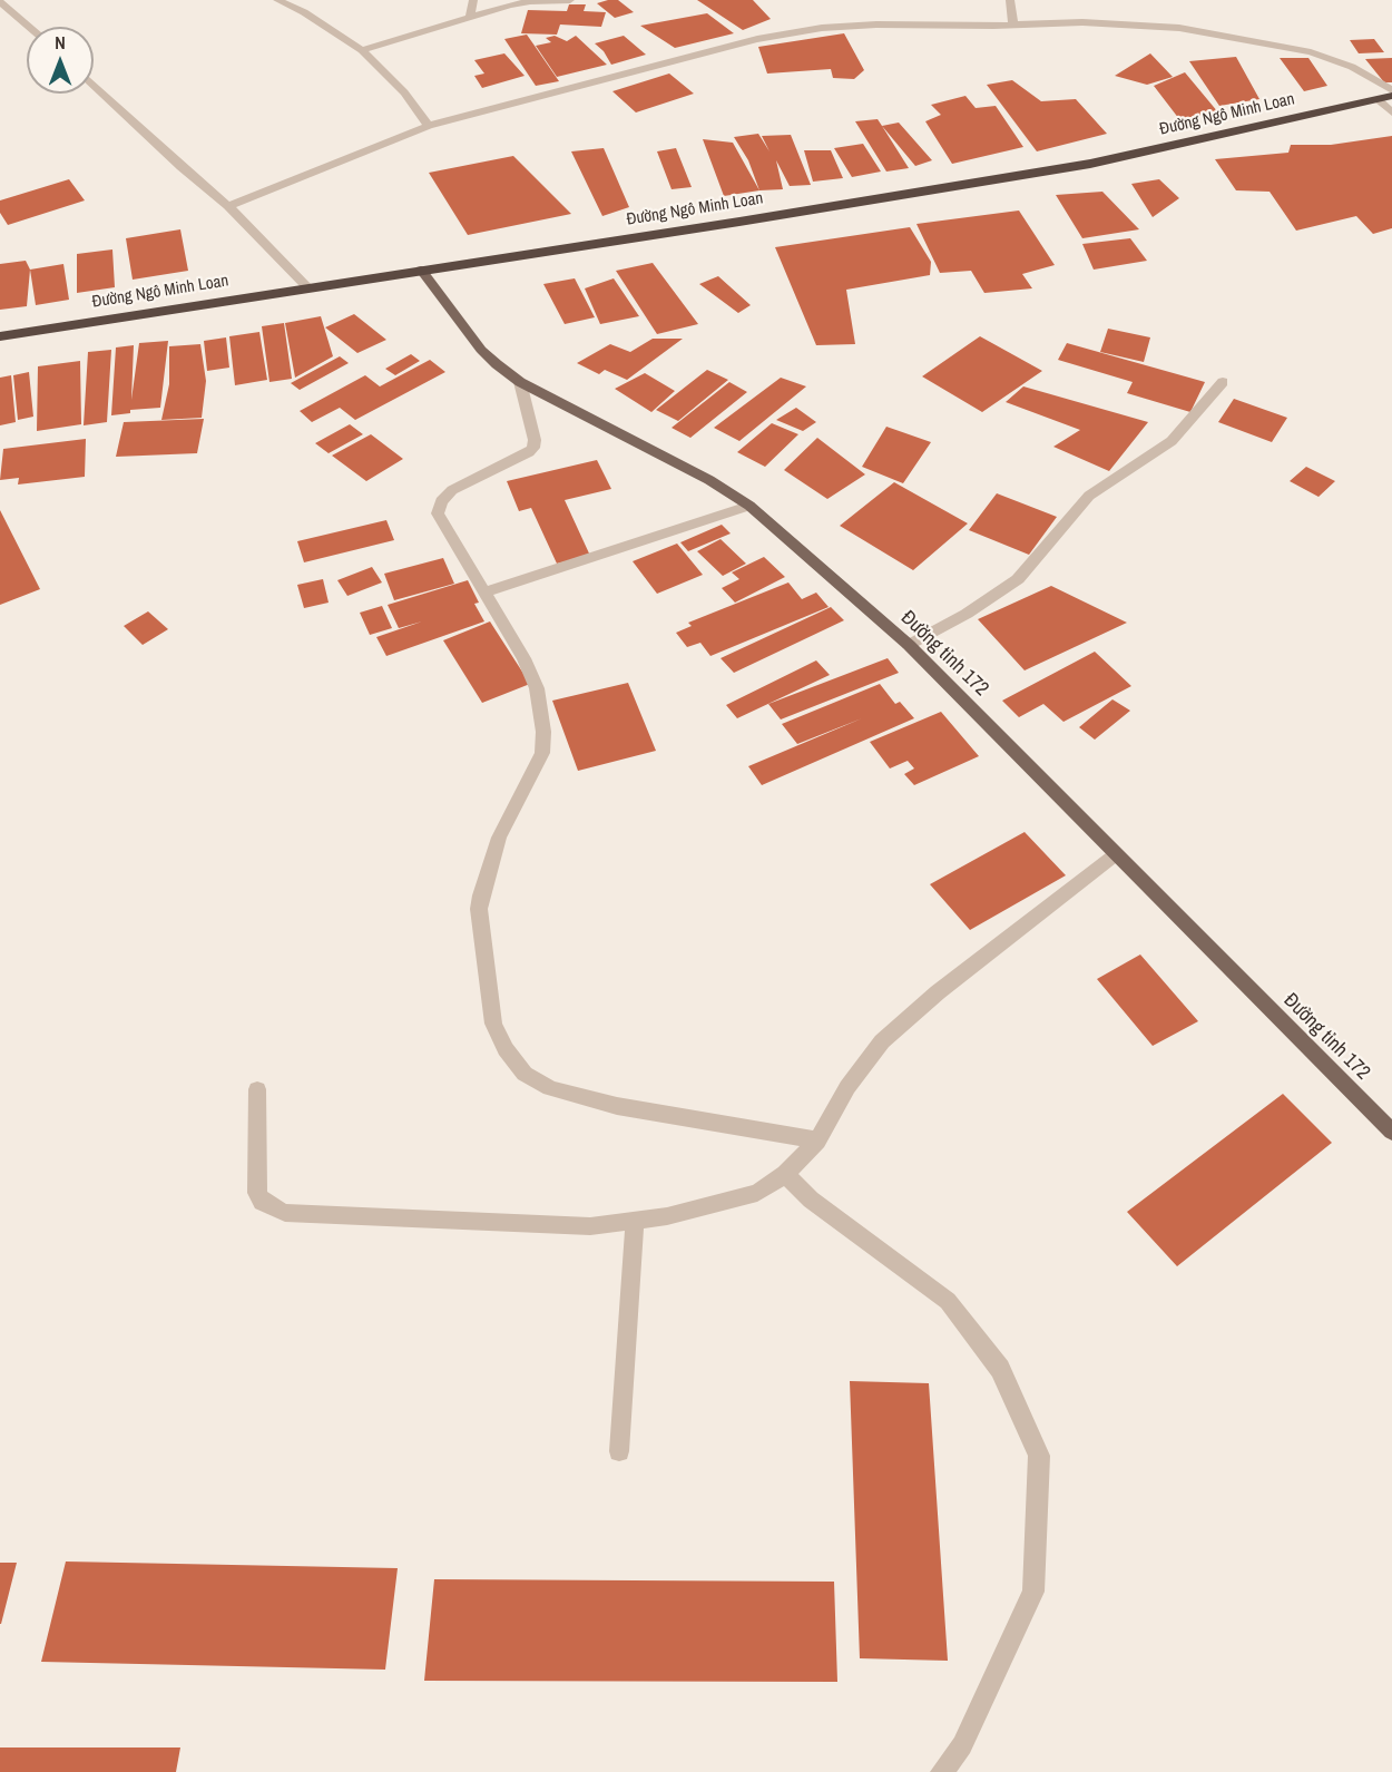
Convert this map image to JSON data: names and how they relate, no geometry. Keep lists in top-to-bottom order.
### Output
{
  "streets": {
    "highway": ["Đường Ngô Minh Loan"],
    "main road": ["Đường tỉnh 172"]
  },
  "crossings": [
    ["Đường Ngô Minh Loan", "Đường tỉnh 172"]
  ],
  "north": "top"
}
